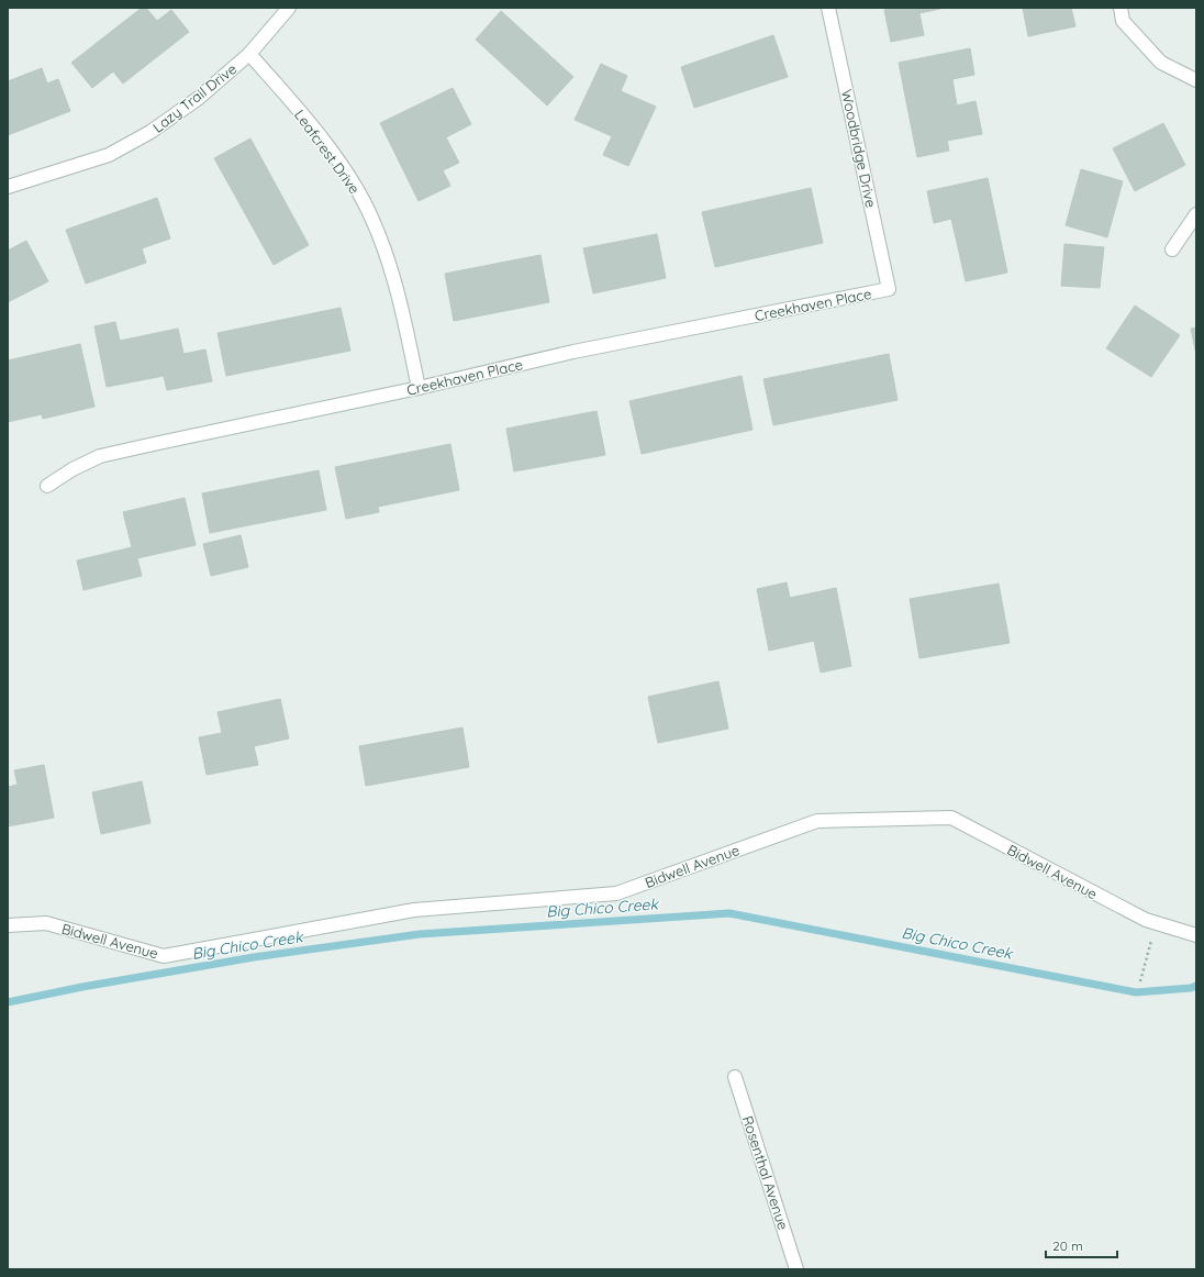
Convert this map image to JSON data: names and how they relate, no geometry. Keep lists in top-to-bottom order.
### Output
{
  "streets": {
    "street": [
      "Lazy Trail Drive",
      "Woodbridge Drive",
      "Leafcrest Drive",
      "Creekhaven Place",
      "Bidwell Avenue",
      "Rosenthal Avenue"
    ]
  },
  "crossings": [
    ["Lazy Trail Drive", "Leafcrest Drive"],
    ["Woodbridge Drive", "Creekhaven Place"],
    ["Leafcrest Drive", "Creekhaven Place"]
  ],
  "water": ["Big Chico Creek"],
  "scale_bar": "20 m"
}
